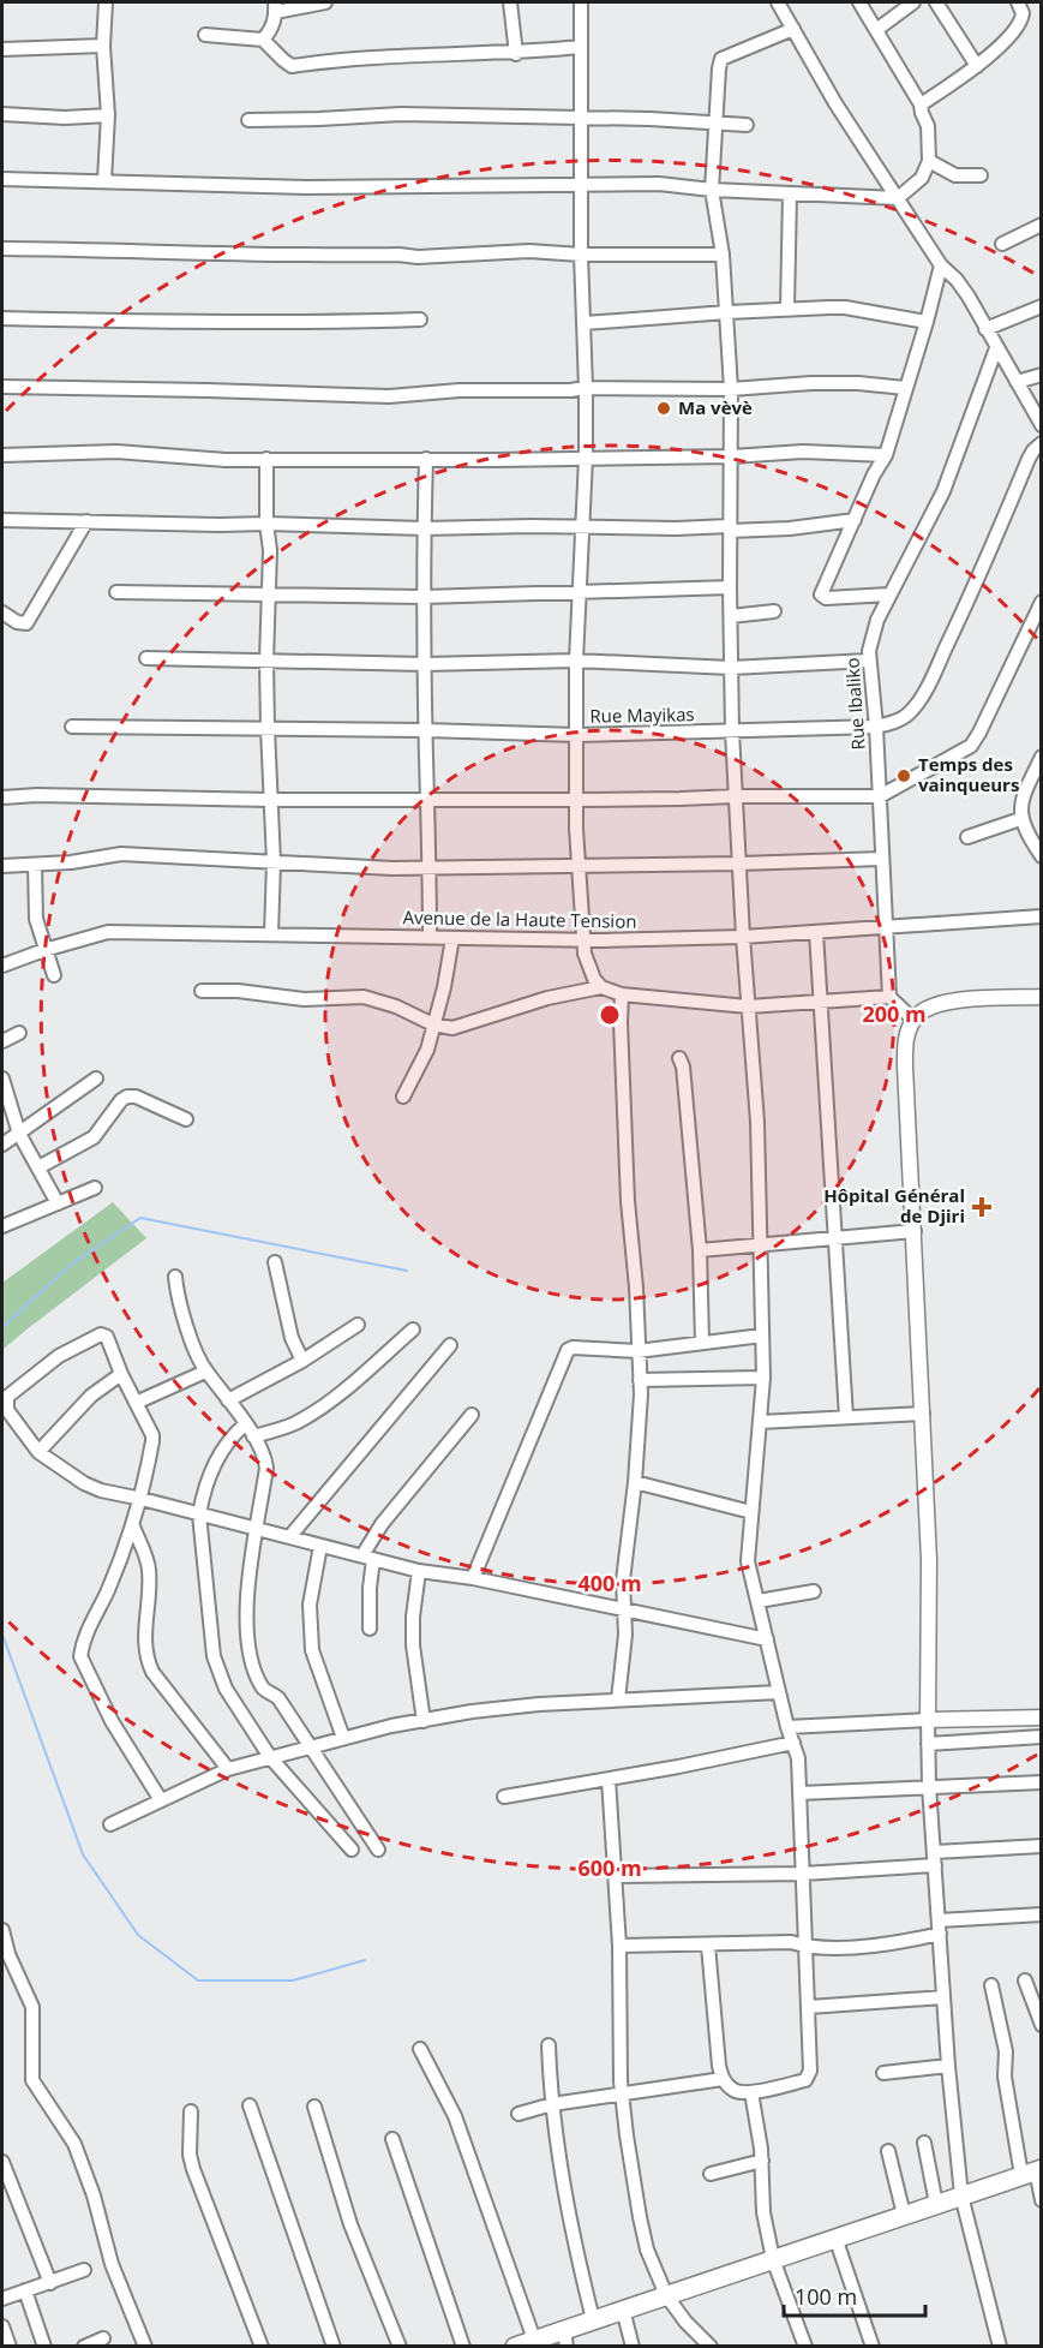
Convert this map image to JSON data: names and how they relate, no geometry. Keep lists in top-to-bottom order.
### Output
{
  "streets": {
    "street": ["Rue Ibaliko", "Rue Mayikas", "Avenue de la Haute Tension"]
  },
  "crossings": [
    ["Rue Ibaliko", "Rue Mayikas"],
    ["Rue Ibaliko", "Avenue de la Haute Tension"]
  ],
  "places": {
    "other": ["Ma vèvè", "Temps des vainqueurs"],
    "health": ["Hôpital Général de Djiri"]
  },
  "scale_bar": "100 m",
  "rings": ["200 m", "400 m", "600 m"]
}
